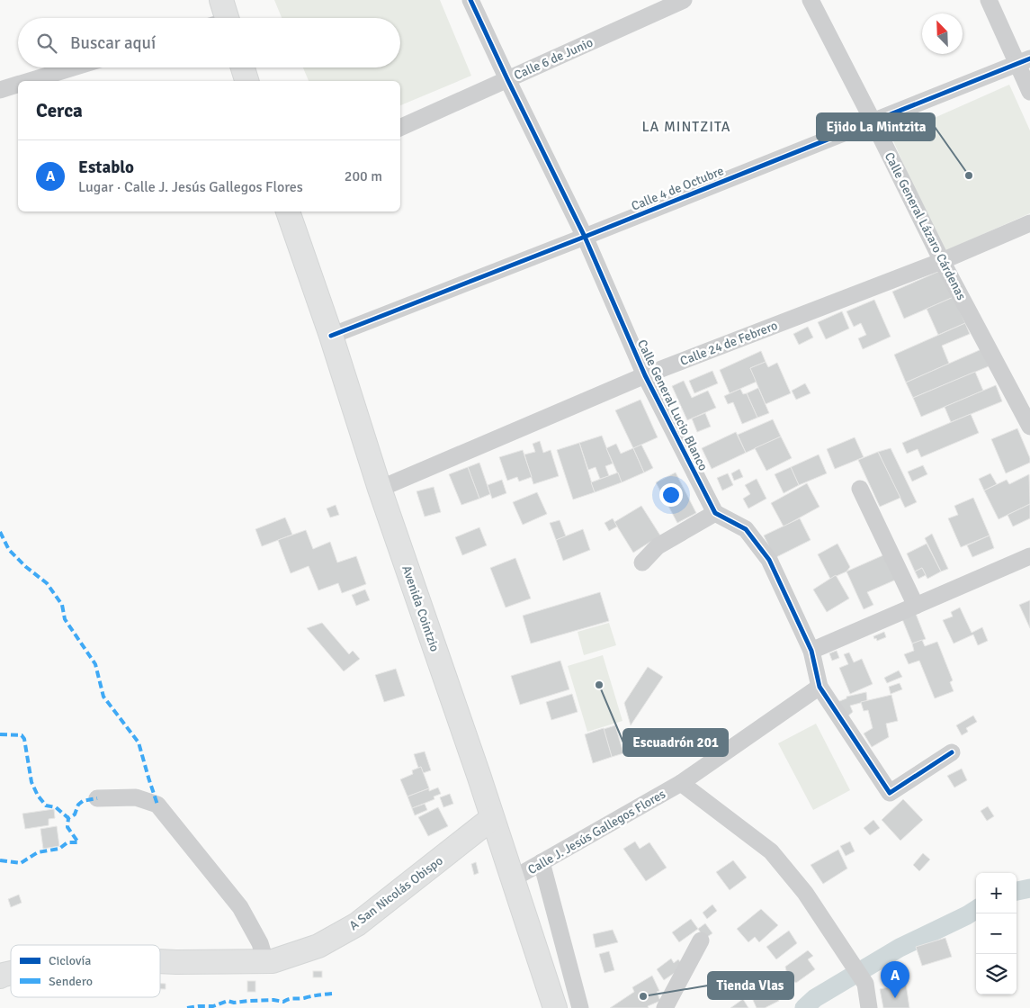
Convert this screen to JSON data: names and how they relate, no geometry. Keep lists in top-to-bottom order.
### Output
{
  "streets": {
    "main road": ["Avenida Cointzio", "A San Nicolás Obispo"],
    "street": [
      "Calle 6 de Junio",
      "Calle 4 de Octubre",
      "Calle General Lázaro Cárdenas",
      "Calle 24 de Febrero",
      "Calle General Lucio Blanco",
      "Calle J. Jesús Gallegos Flores"
    ]
  },
  "crossings": [
    ["Calle 6 de Junio", "Calle General Lucio Blanco"],
    ["Calle 4 de Octubre", "Calle General Lázaro Cárdenas"],
    ["Calle 4 de Octubre", "Calle General Lucio Blanco"],
    ["Calle 4 de Octubre", "Avenida Cointzio"],
    ["Calle General Lázaro Cárdenas", "Calle 24 de Febrero"],
    ["Calle 24 de Febrero", "Calle General Lucio Blanco"],
    ["Calle 24 de Febrero", "Avenida Cointzio"],
    ["Avenida Cointzio", "Calle J. Jesús Gallegos Flores"],
    ["Avenida Cointzio", "A San Nicolás Obispo"]
  ],
  "districts": ["LA MINTZITA"],
  "places": ["Ejido La Mintzita", "Escuadrón 201", "Tienda Vlas"],
  "legend": ["Ciclovía", "Sendero"],
  "north": "top left",
  "page": {
    "search": "Buscar aquí",
    "heading": "Cerca",
    "list": [
      {
        "mark": "A",
        "name": "Establo",
        "note": "Lugar · Calle J. Jesús Gallegos Flores",
        "value": "200 m"
      }
    ],
    "map_buttons": ["+", "−"],
    "pins": "A"
  }
}
